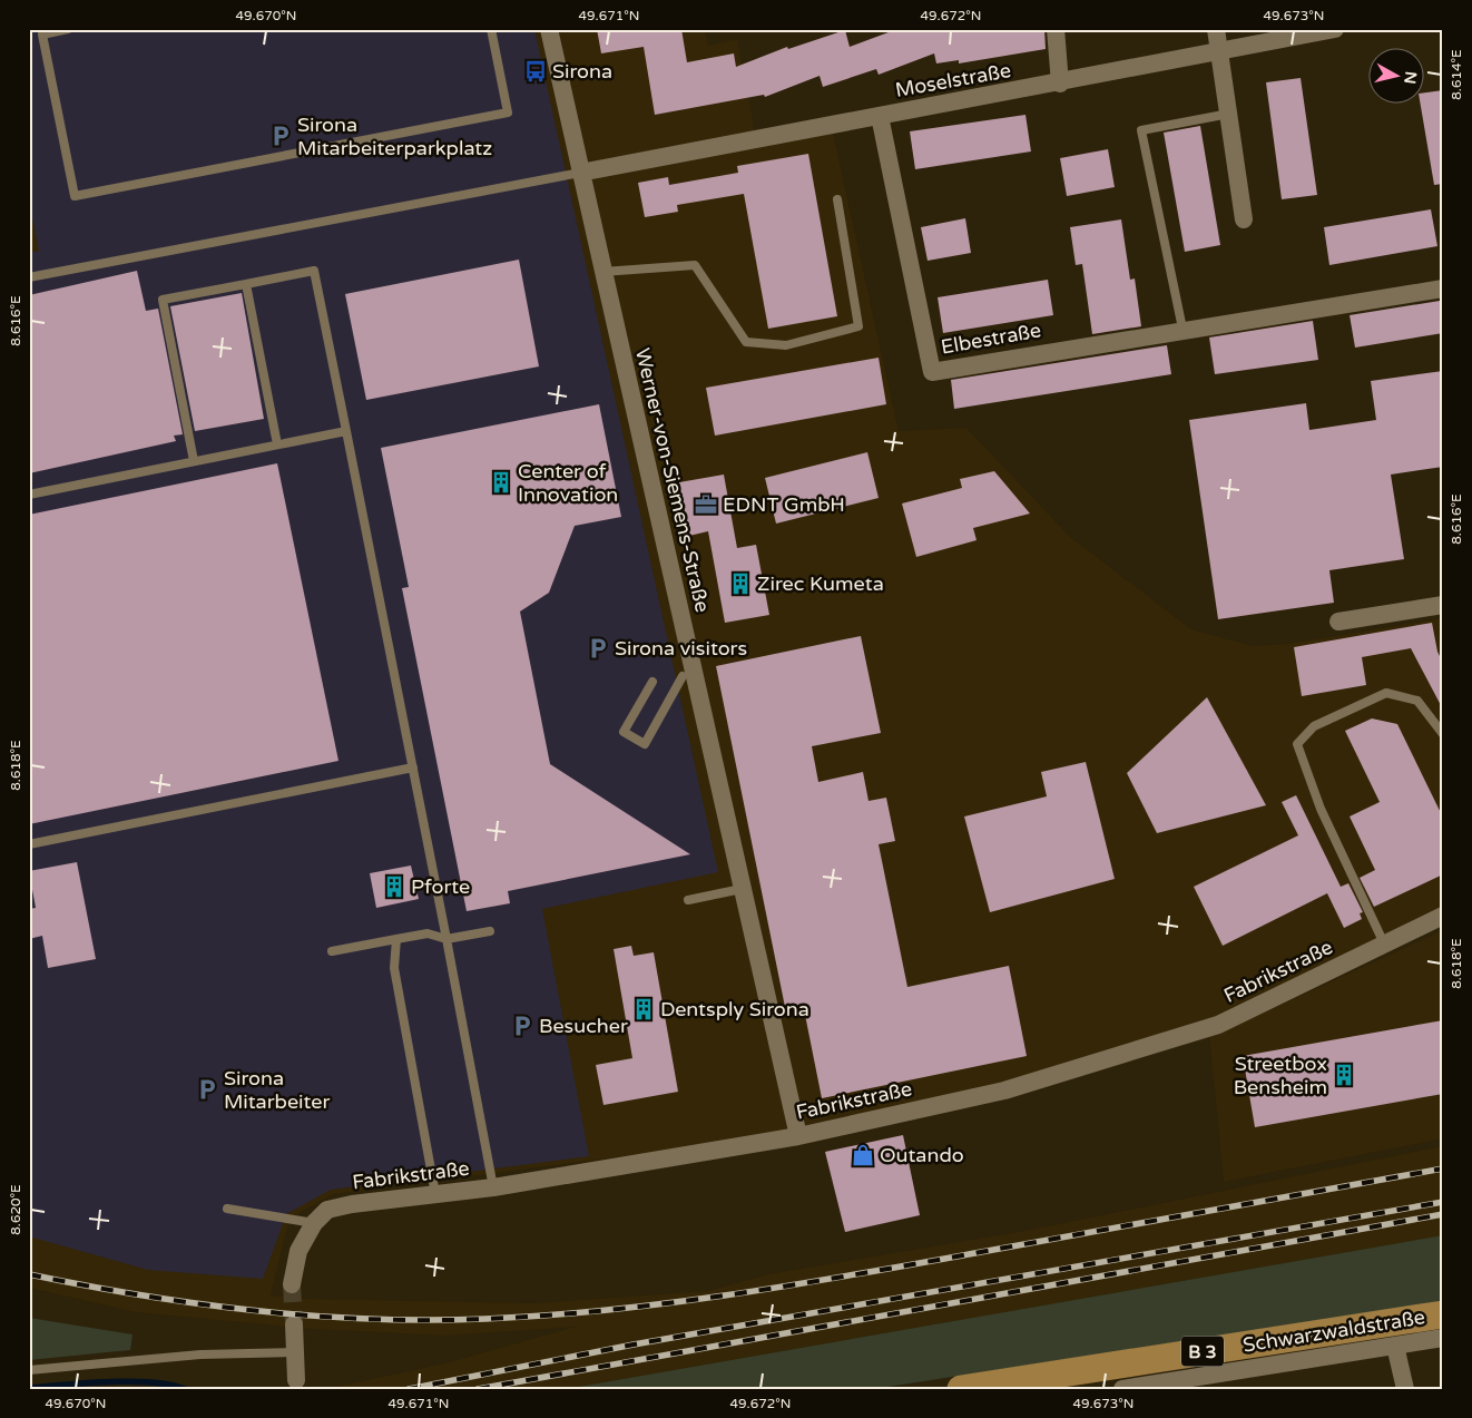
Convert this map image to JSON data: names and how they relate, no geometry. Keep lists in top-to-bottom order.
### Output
{
  "streets": {
    "main road": ["Schwarzwaldstraße", "B 3"],
    "street": [
      "Moselstraße",
      "Elbestraße",
      "Werner-von-Siemens-Straße",
      "Fabrikstraße"
    ]
  },
  "crossings": [
    ["Moselstraße", "Elbestraße"],
    ["Moselstraße", "Werner-von-Siemens-Straße"],
    ["Werner-von-Siemens-Straße", "Fabrikstraße"]
  ],
  "places": {
    "bus stop": ["Sirona"],
    "parking": [
      "Sirona Mitarbeiterparkplatz",
      "Sirona visitors",
      "Besucher",
      "Sirona Mitarbeiter"
    ],
    "building": [
      "Center of Innovation",
      "Zirec Kumeta",
      "Pforte",
      "Dentsply Sirona",
      "Streetbox Bensheim"
    ],
    "office": ["EDNT GmbH"],
    "shop": ["Outando"]
  },
  "north": "right",
  "coordinates": [
    "49.670°N",
    "49.671°N",
    "49.672°N",
    "49.673°N",
    "8.614°E",
    "8.616°E",
    "8.618°E",
    "8.620°E"
  ]
}
